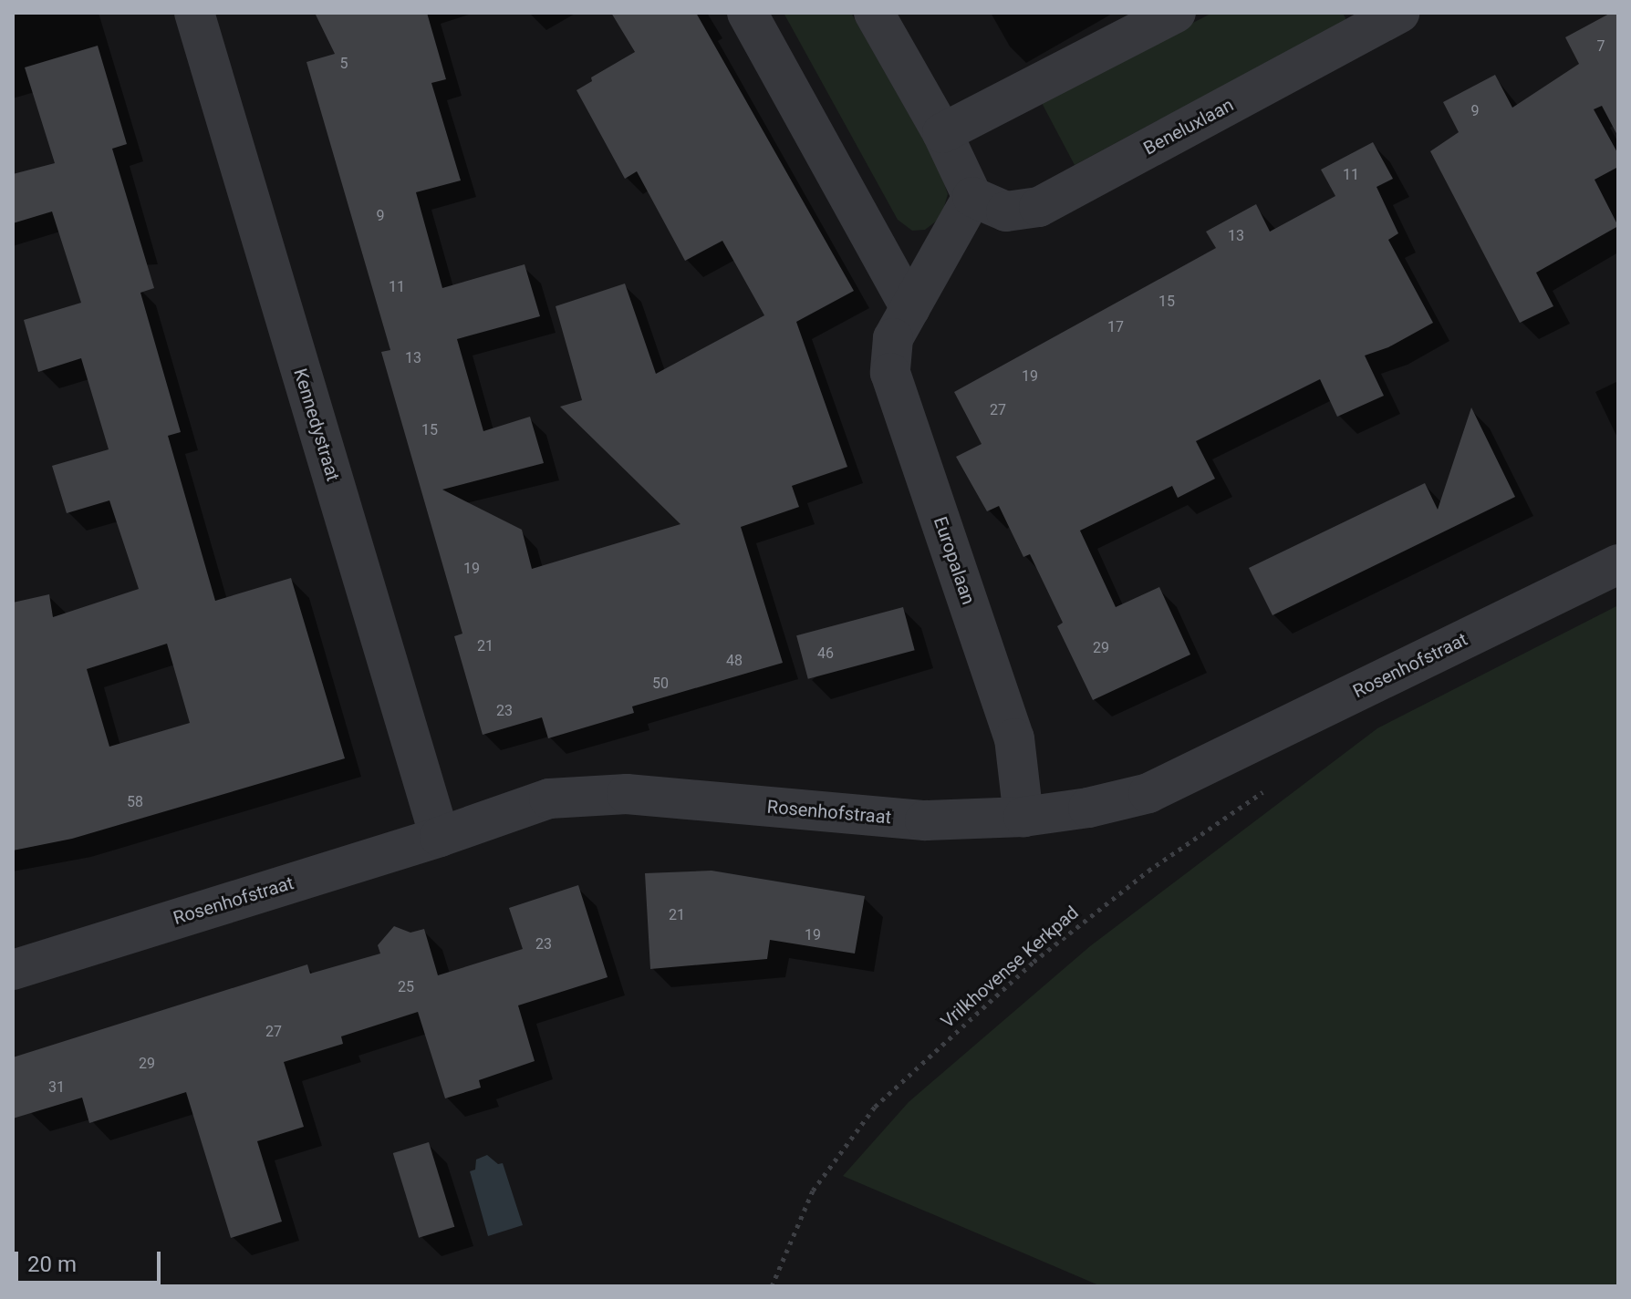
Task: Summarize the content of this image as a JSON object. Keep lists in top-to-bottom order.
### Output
{
  "streets": {
    "street": [
      "Beneluxlaan",
      "Kennedystraat",
      "Europalaan",
      "Rosenhofstraat"
    ],
    "path": ["Vrilkhovense Kerkpad"]
  },
  "crossings": [
    ["Beneluxlaan", "Europalaan"],
    ["Kennedystraat", "Rosenhofstraat"],
    ["Europalaan", "Rosenhofstraat"]
  ],
  "house_numbers": [
    "7",
    "5",
    "9",
    "11",
    "9",
    "13",
    "11",
    "15",
    "17",
    "13",
    "19",
    "27",
    "15",
    "19",
    "21",
    "29",
    "46",
    "48",
    "50",
    "23",
    "58",
    "21",
    "19",
    "23",
    "25",
    "27",
    "29",
    "31"
  ],
  "scale_bar": "20 m"
}
